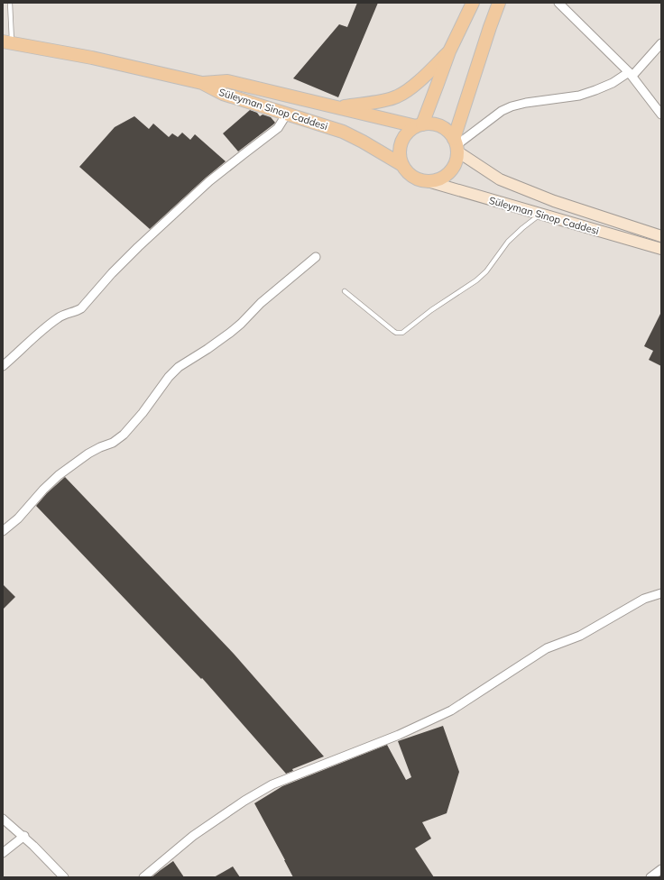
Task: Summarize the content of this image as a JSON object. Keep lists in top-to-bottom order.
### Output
{
  "streets": {
    "main road": ["Süleyman Sinop Caddesi"]
  }
}
